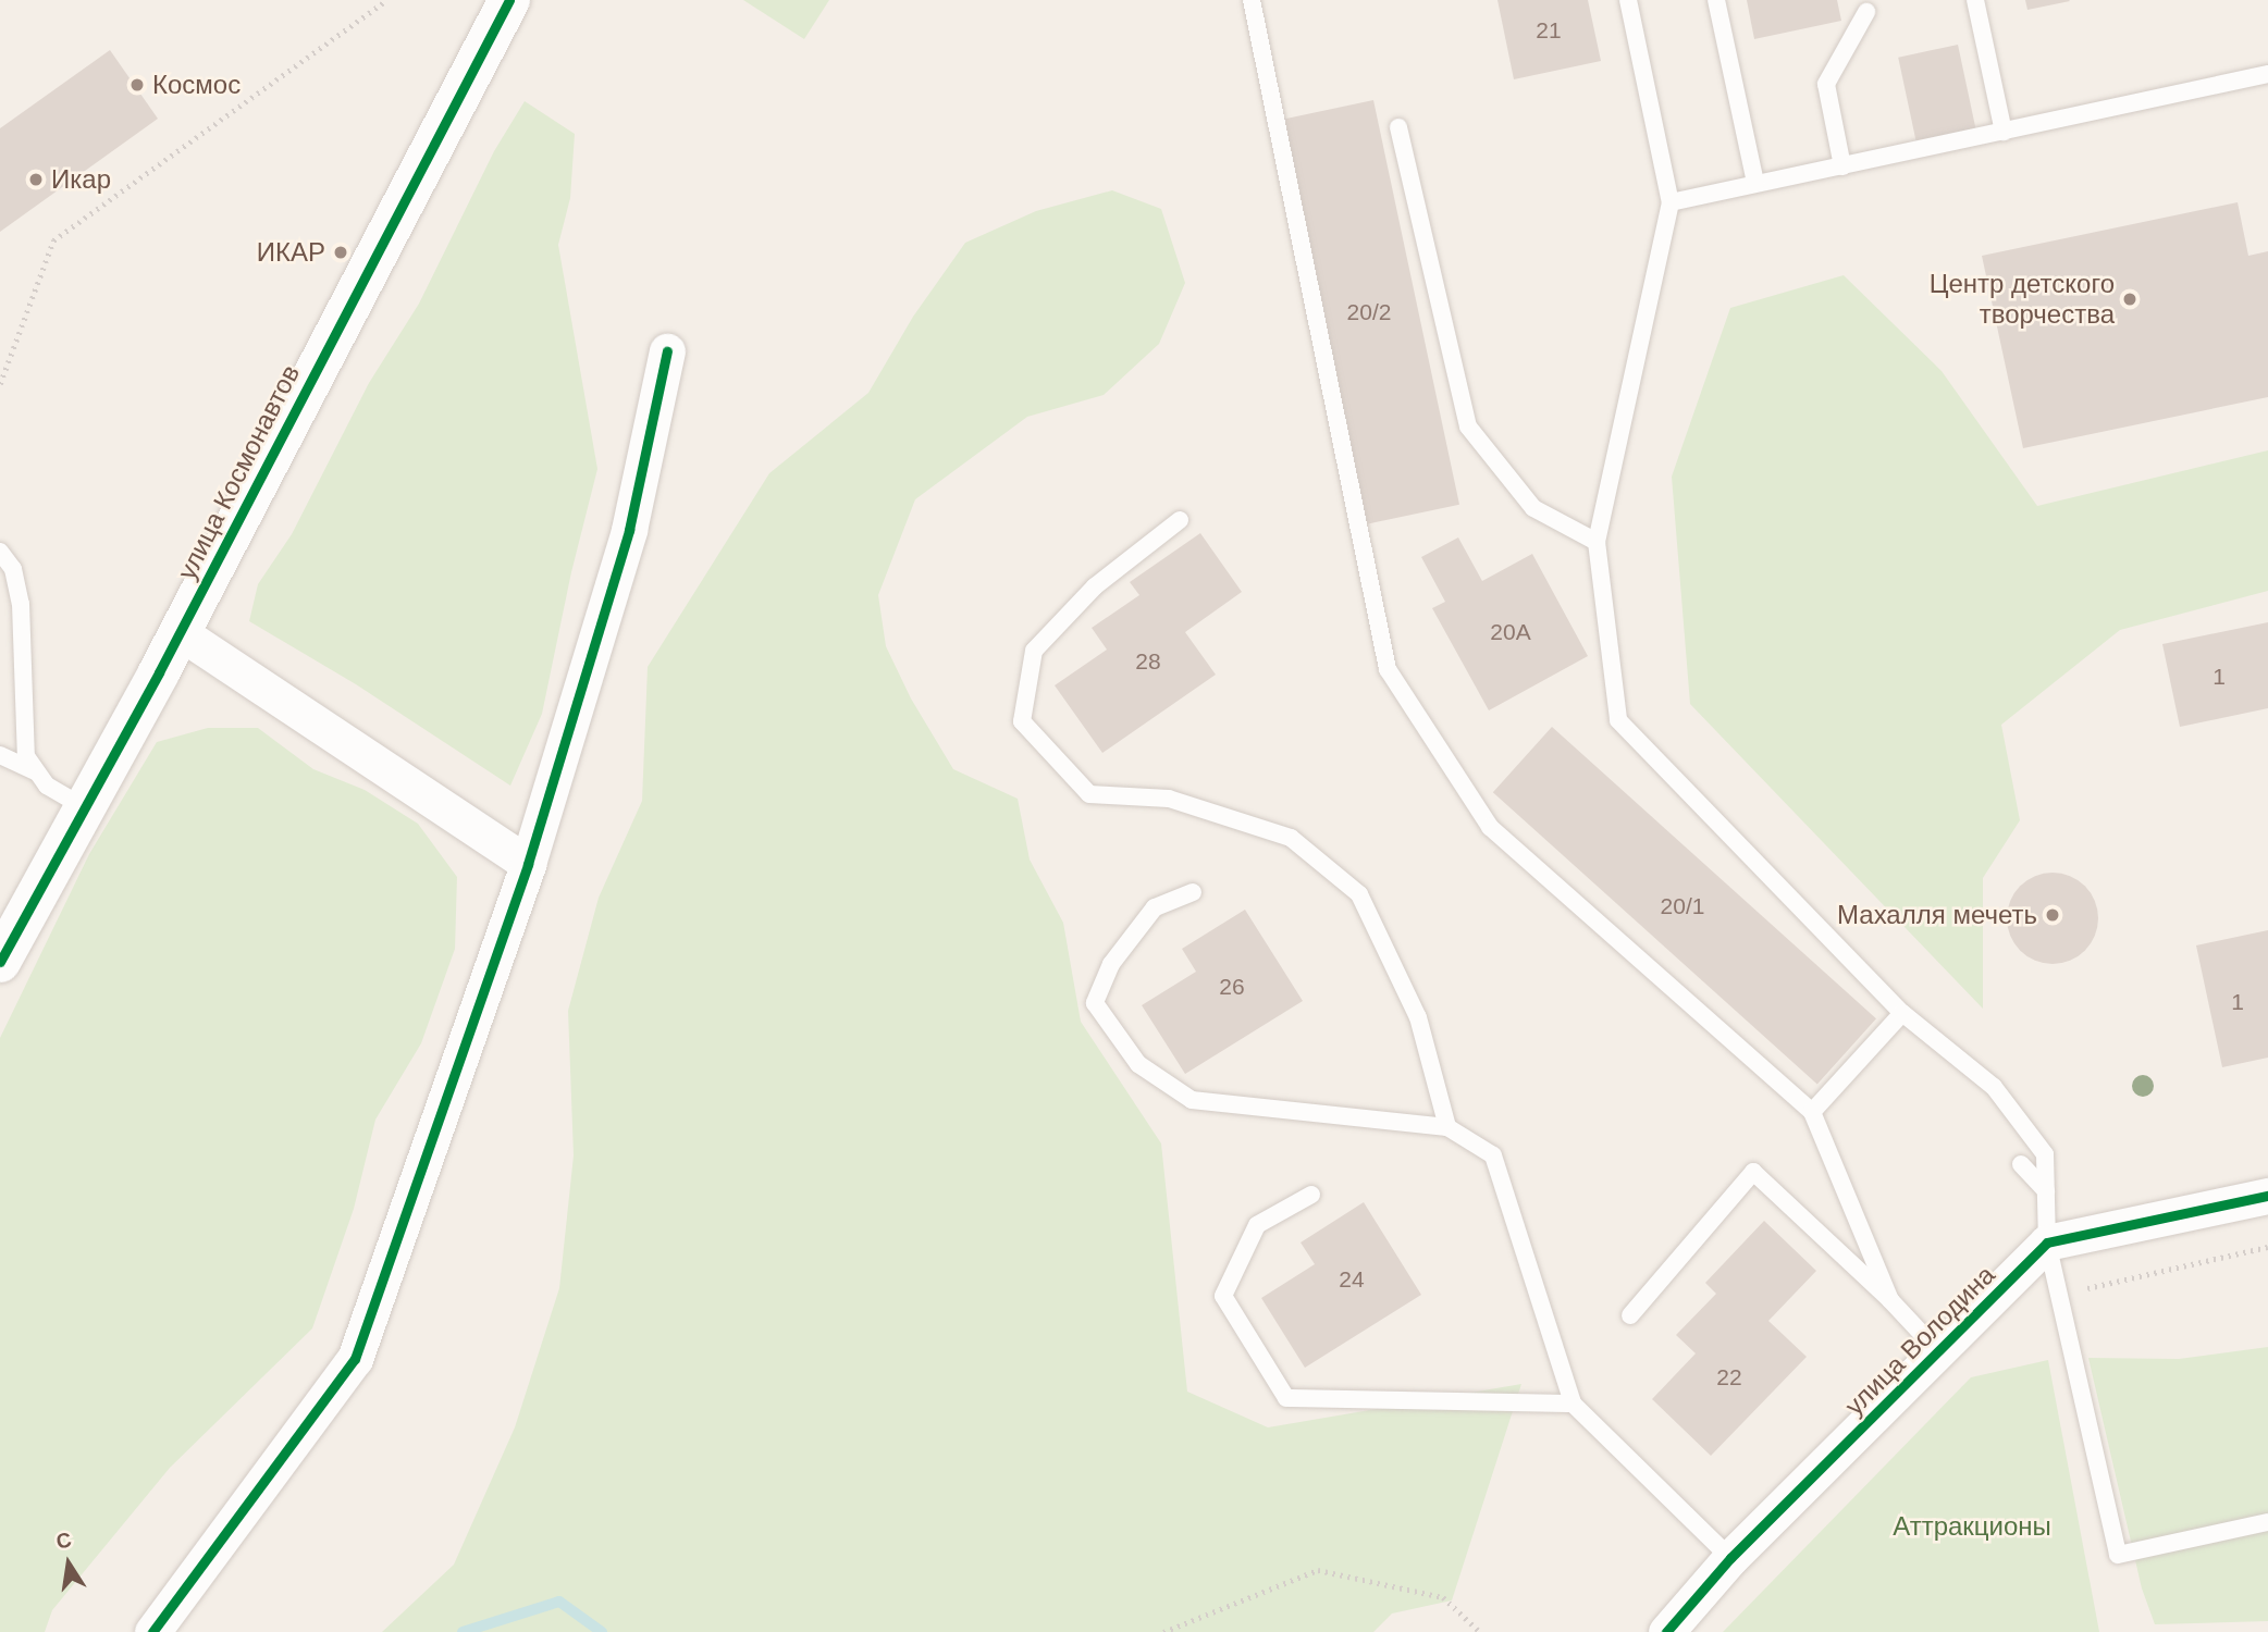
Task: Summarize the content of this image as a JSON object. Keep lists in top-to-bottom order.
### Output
{
  "streets": {
    "street": ["улица Космонавтов", "улица Володина"]
  },
  "parks": ["Аттракционы"],
  "places": [
    "Космос",
    "Икар",
    "ИКАР",
    "Центр детского творчества",
    "Махалля мечеть"
  ],
  "house_numbers": [
    "21",
    "20/2",
    "20А",
    "28",
    "1",
    "20/1",
    "26",
    "1",
    "24",
    "22"
  ],
  "north": "top"
}
